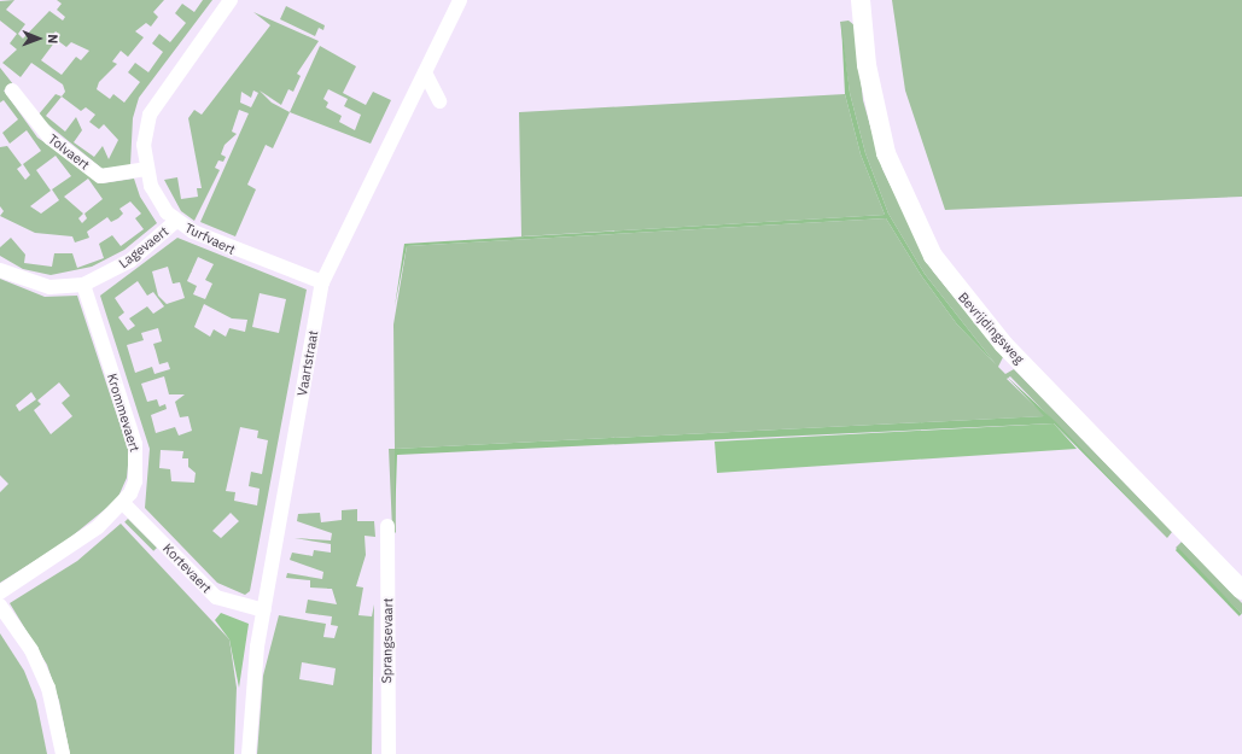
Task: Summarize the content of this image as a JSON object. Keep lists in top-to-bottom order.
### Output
{
  "streets": {
    "main road": ["Bevrijdingsweg"],
    "street": [
      "Tolvaert",
      "Turfvaert",
      "Lagevaert",
      "Vaartstraat",
      "Krommevaert",
      "Kortevaert",
      "Sprangsevaart"
    ]
  },
  "crossings": [
    ["Tolvaert", "Turfvaert"],
    ["Turfvaert", "Lagevaert"],
    ["Turfvaert", "Vaartstraat"],
    ["Lagevaert", "Krommevaert"],
    ["Vaartstraat", "Kortevaert"],
    ["Krommevaert", "Kortevaert"]
  ],
  "north": "right"
}
